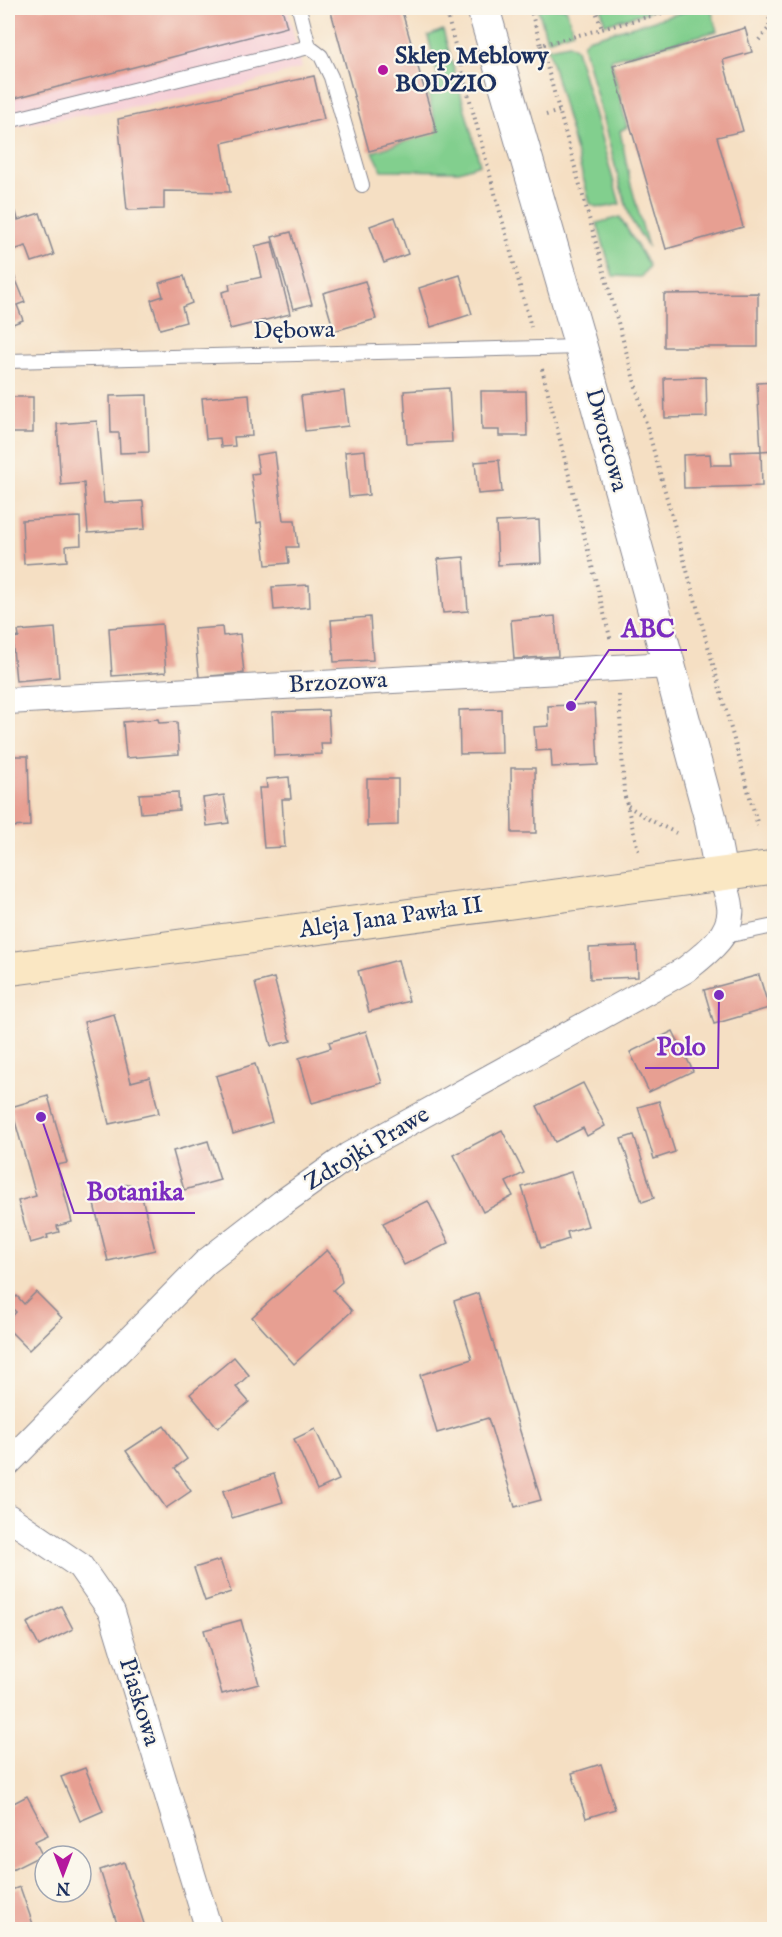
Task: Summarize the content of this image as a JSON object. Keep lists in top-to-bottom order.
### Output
{
  "streets": {
    "main road": ["Aleja Jana Pawła II"],
    "street": [
      "Dworcowa",
      "Brzozowa",
      "Zdrojki Prawe",
      "Piaskowa"
    ],
    "lane": ["Dębowa"]
  },
  "crossings": [
    ["Dębowa", "Dworcowa"],
    ["Dworcowa", "Brzozowa"],
    ["Dworcowa", "Aleja Jana Pawła II"],
    ["Dworcowa", "Zdrojki Prawe"],
    ["Aleja Jana Pawła II", "Zdrojki Prawe"]
  ],
  "places": [
    "Sklep Meblowy BODZIO",
    "ABC",
    "Polo",
    "Botanika"
  ],
  "north": "bottom"
}
